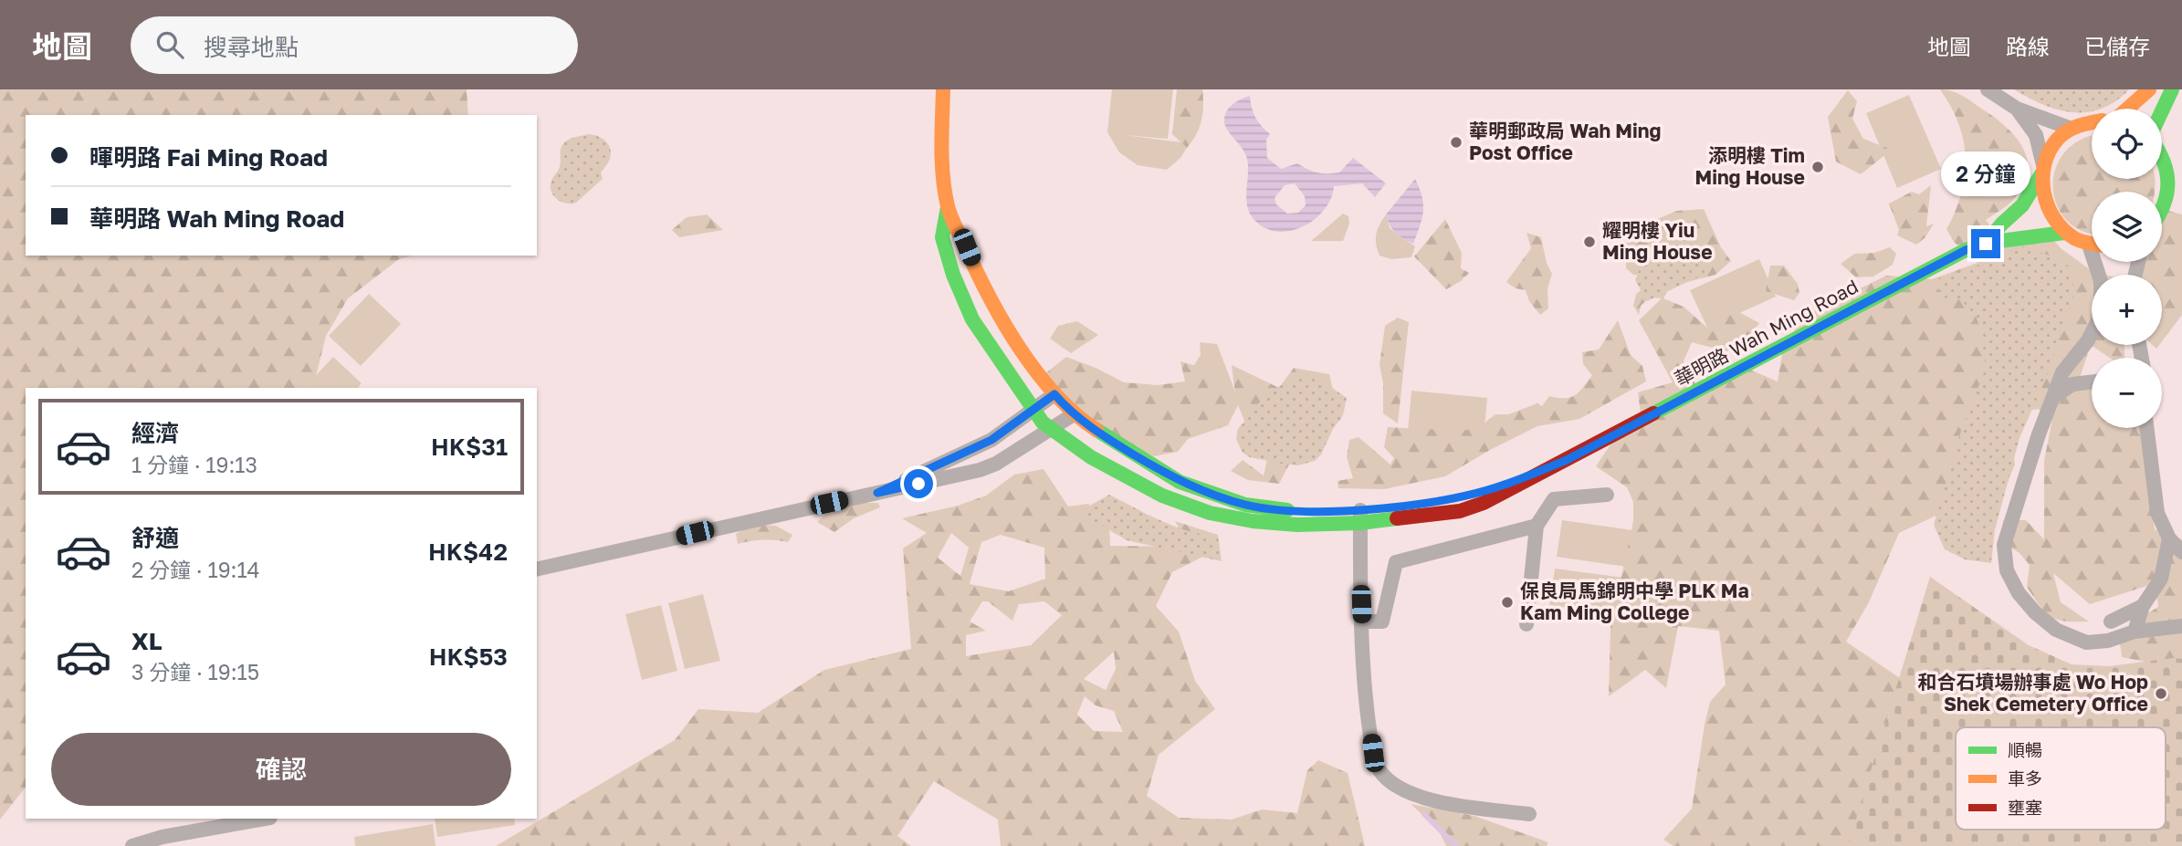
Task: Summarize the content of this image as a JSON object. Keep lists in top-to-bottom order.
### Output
{
  "streets": {
    "street": ["華明路 Wah Ming Road"]
  },
  "places": [
    "華明郵政局 Wah Ming Post Office",
    "添明樓 Tim Ming House",
    "耀明樓 Yiu Ming House",
    "保良局馬錦明中學 PLK Ma Kam Ming College",
    "和合石墳場辦事處 Wo Hop Shek Cemetery Office"
  ],
  "legend": ["順暢", "車多", "壅塞"],
  "page": {
    "header": "地圖",
    "search": "搜尋地點",
    "nav": ["地圖", "路線", "已儲存"],
    "map_buttons": ["+", "−"],
    "banner": ["暉明路 Fai Ming Road", "華明路 Wah Ming Road"],
    "bubble": "2 分鐘",
    "list": [
      {
        "name": "經濟",
        "note": "1 分鐘 · 19:13",
        "value": "HK$31"
      },
      {
        "name": "舒適",
        "note": "2 分鐘 · 19:14",
        "value": "HK$42"
      },
      {
        "name": "XL",
        "note": "3 分鐘 · 19:15",
        "value": "HK$53"
      }
    ],
    "buttons": "確認"
  }
}
